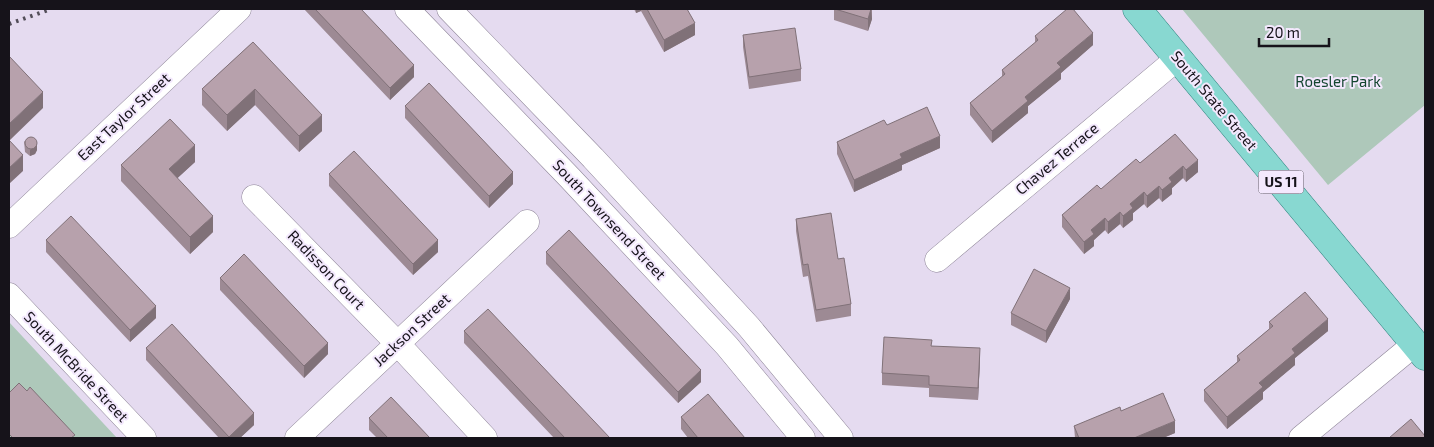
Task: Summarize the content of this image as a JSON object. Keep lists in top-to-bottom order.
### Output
{
  "streets": {
    "main road": ["South State Street", "US 11"],
    "street": [
      "East Taylor Street",
      "Chavez Terrace",
      "South Townsend Street",
      "Radisson Court",
      "Jackson Street",
      "South McBride Street"
    ]
  },
  "crossings": [
    ["South State Street", "Chavez Terrace"],
    ["Radisson Court", "Jackson Street"]
  ],
  "parks": ["Roesler Park"],
  "scale_bar": "20 m"
}
